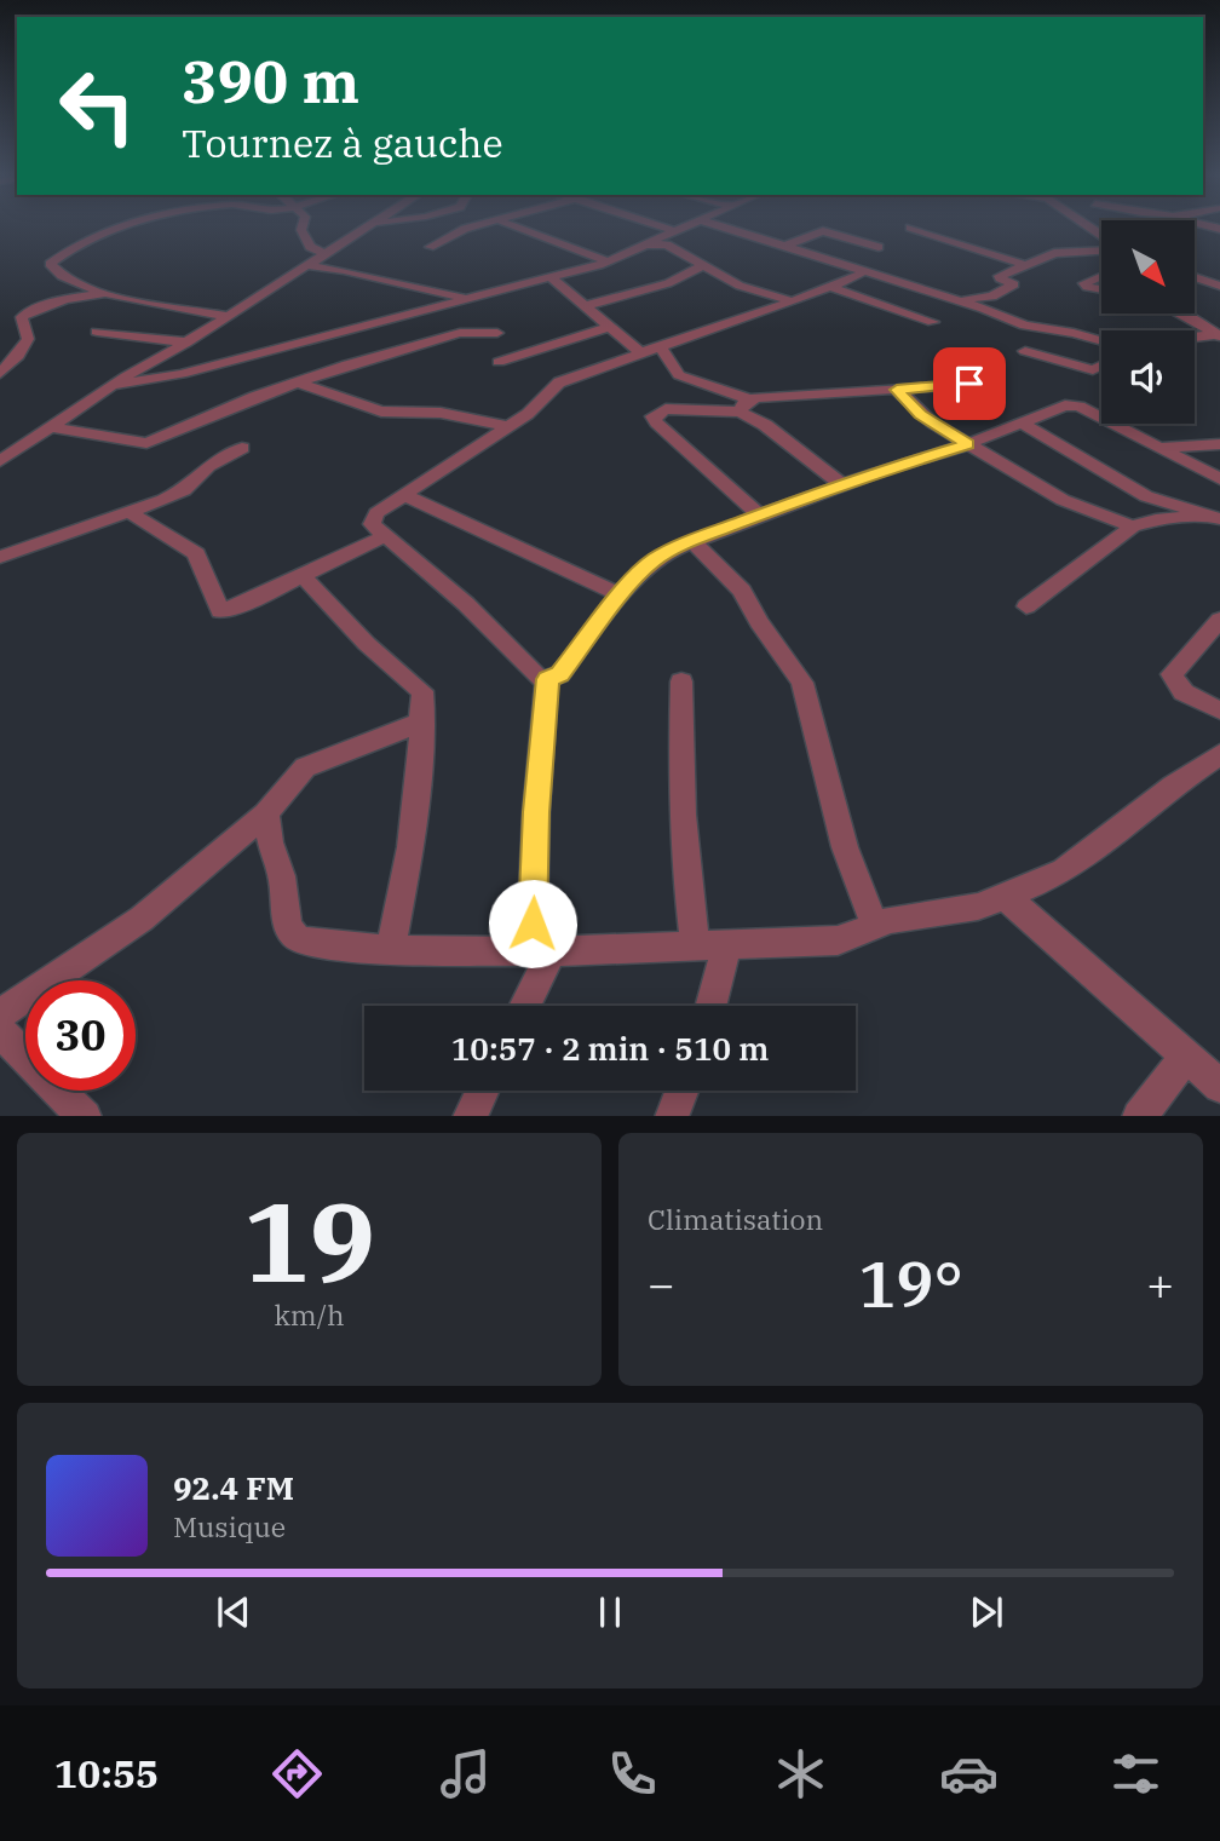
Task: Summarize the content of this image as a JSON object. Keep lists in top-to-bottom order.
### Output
{
  "north": "bottom right",
  "page": {
    "turn": ["390 m", "Tournez à gauche"],
    "limit": "30",
    "trip": "10:57 · 2 min · 510 m",
    "tile": [
      ["19", "km/h"],
      "Climatisation"
    ],
    "heat": ["−", "19°", "+"],
    "song": ["92.4 FM", "Musique"],
    "tabs": "10:55"
  }
}
